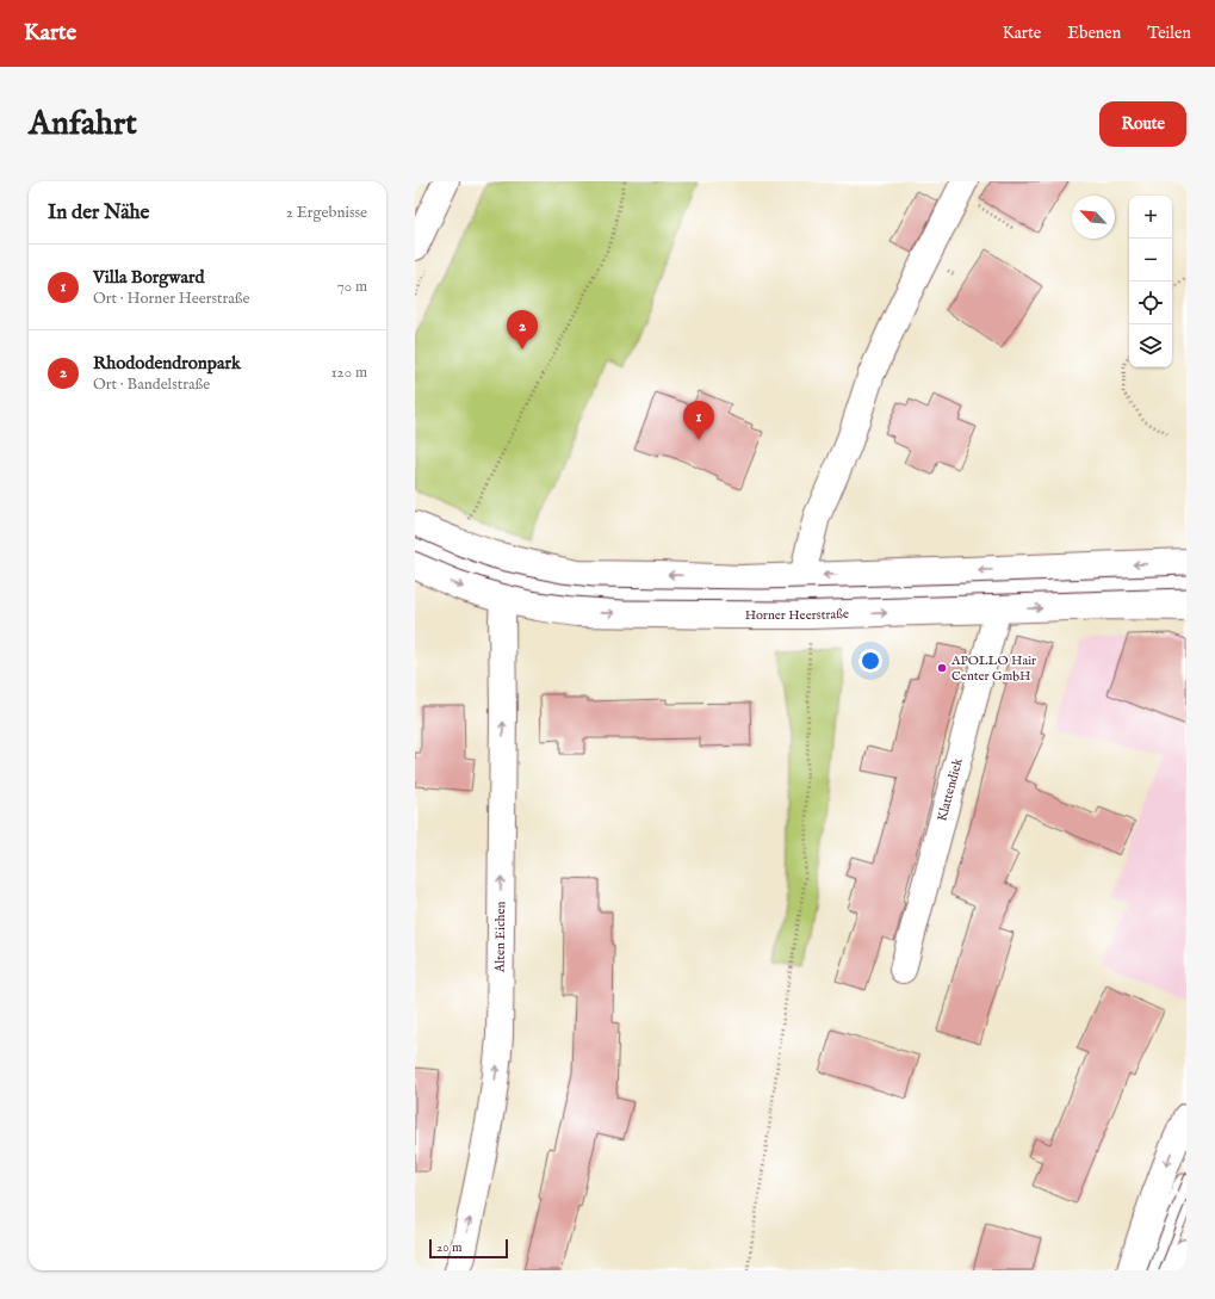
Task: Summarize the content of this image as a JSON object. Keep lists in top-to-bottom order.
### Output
{
  "streets": {
    "main road": ["Horner Heerstraße", "Klattendiek", "Alten Eichen"]
  },
  "crossings": [
    ["Horner Heerstraße", "Klattendiek"],
    ["Horner Heerstraße", "Alten Eichen"]
  ],
  "one_way": ["Alten Eichen"],
  "places": ["APOLLO Hair Center GmbH"],
  "scale_bar": "20 m",
  "north": "top left",
  "page": {
    "header": "Karte",
    "nav": ["Karte", "Ebenen", "Teilen"],
    "buttons": "Route",
    "title": "Anfahrt",
    "heading": ["In der Nähe", "2 Ergebnisse"],
    "map_buttons": ["+", "−"],
    "list": [
      {
        "mark": "1",
        "name": "Villa Borgward",
        "note": "Ort · Horner Heerstraße",
        "value": "70 m"
      },
      {
        "mark": "2",
        "name": "Rhododendronpark",
        "note": "Ort · Bandelstraße",
        "value": "120 m"
      }
    ],
    "pins": ["2", "1"],
    "scale": "20 m"
  }
}
